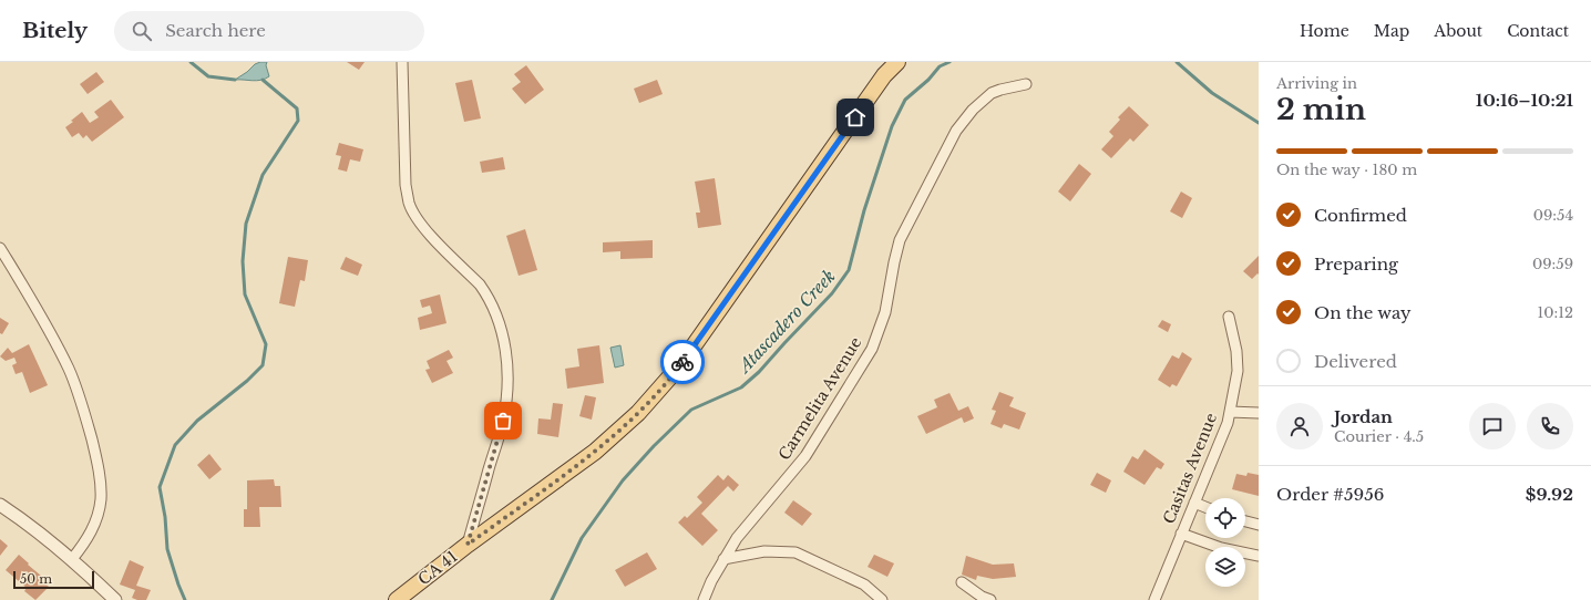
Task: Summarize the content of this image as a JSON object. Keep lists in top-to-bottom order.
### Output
{
  "streets": {
    "main road": ["CA 41"],
    "street": ["Carmelita Avenue", "Casitas Avenue"]
  },
  "water": ["Atascadero Creek"],
  "scale_bar": "50 m",
  "page": {
    "header": "Bitely",
    "search": "Search here",
    "nav": [
      "Home",
      "Map",
      "About",
      "Contact"
    ],
    "heading": ["2 min", "Arriving in", "10:16–10:21"],
    "panel": [
      "Jordan",
      "Courier · 4.5",
      "Order #5956",
      "$9.92"
    ],
    "bar": "On the way · 180 m",
    "list": [
      ["Confirmed", "09:54"],
      ["Preparing", "09:59"],
      ["On the way", "10:12"],
      "Delivered"
    ],
    "scale": "50 m"
  }
}
